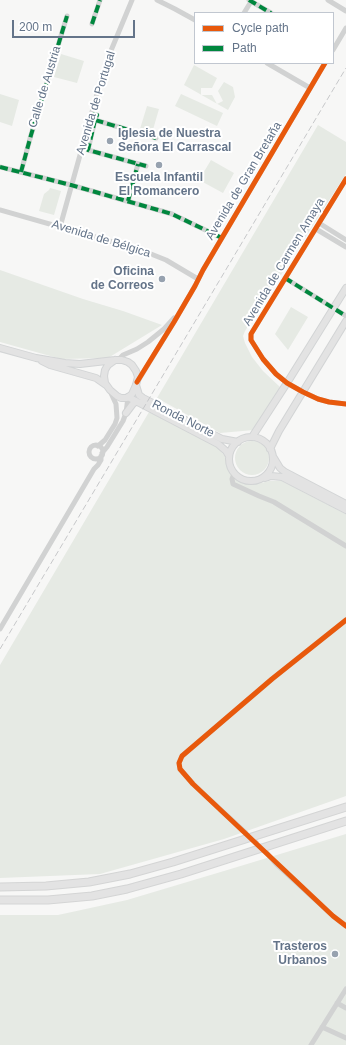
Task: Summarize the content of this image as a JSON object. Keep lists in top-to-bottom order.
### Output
{
  "streets": {
    "main road": ["Avenida de Gran Bretaña", "Ronda Norte"],
    "street": [
      "Calle de Austria",
      "Avenida de Portugal",
      "Avenida de Bélgica",
      "Avenida de Carmen Amaya"
    ]
  },
  "crossings": [
    ["Avenida de Portugal", "Avenida de Bélgica"],
    ["Avenida de Gran Bretaña", "Avenida de Bélgica"],
    ["Avenida de Gran Bretaña", "Ronda Norte"]
  ],
  "places": [
    "Iglesia de Nuestra Señora El Carrascal",
    "Escuela Infantil El Romancero",
    "Oficina de Correos",
    "Trasteros Urbanos"
  ],
  "legend": ["Cycle path", "Path"],
  "scale_bar": "200 m"
}
